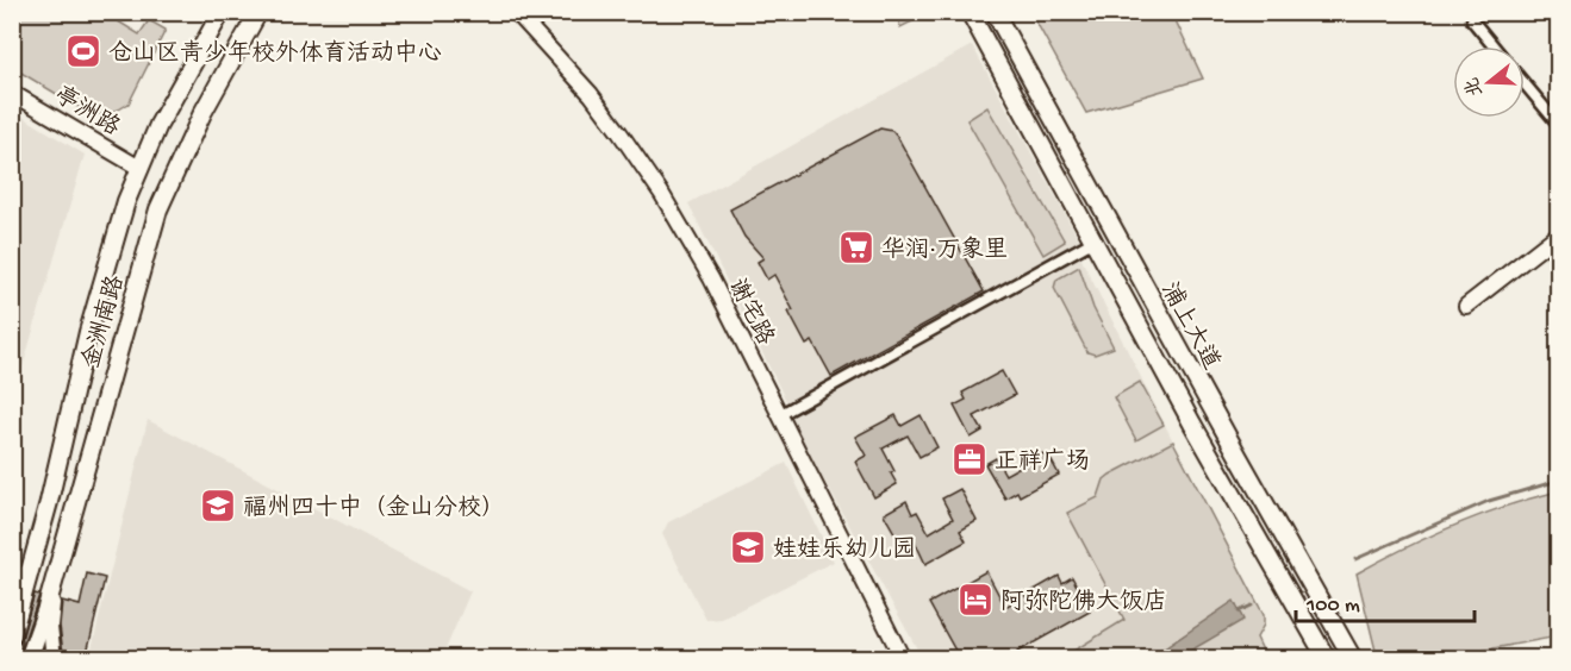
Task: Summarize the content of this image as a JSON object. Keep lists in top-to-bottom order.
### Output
{
  "streets": {
    "main road": ["金洲南路", "浦上大道"],
    "street": ["亭洲路", "谢宅路"]
  },
  "crossings": [
    ["亭洲路", "金洲南路"]
  ],
  "places": {
    "sports": ["仓山区青少年校外体育活动中心"],
    "supermarket": ["华润·万象里"],
    "office": ["正祥广场"],
    "school or university": ["福州四十中（金山分校）", "娃娃乐幼儿园"],
    "hotel": ["阿弥陀佛大饭店"]
  },
  "scale_bar": "100 m",
  "north": "left"
}
